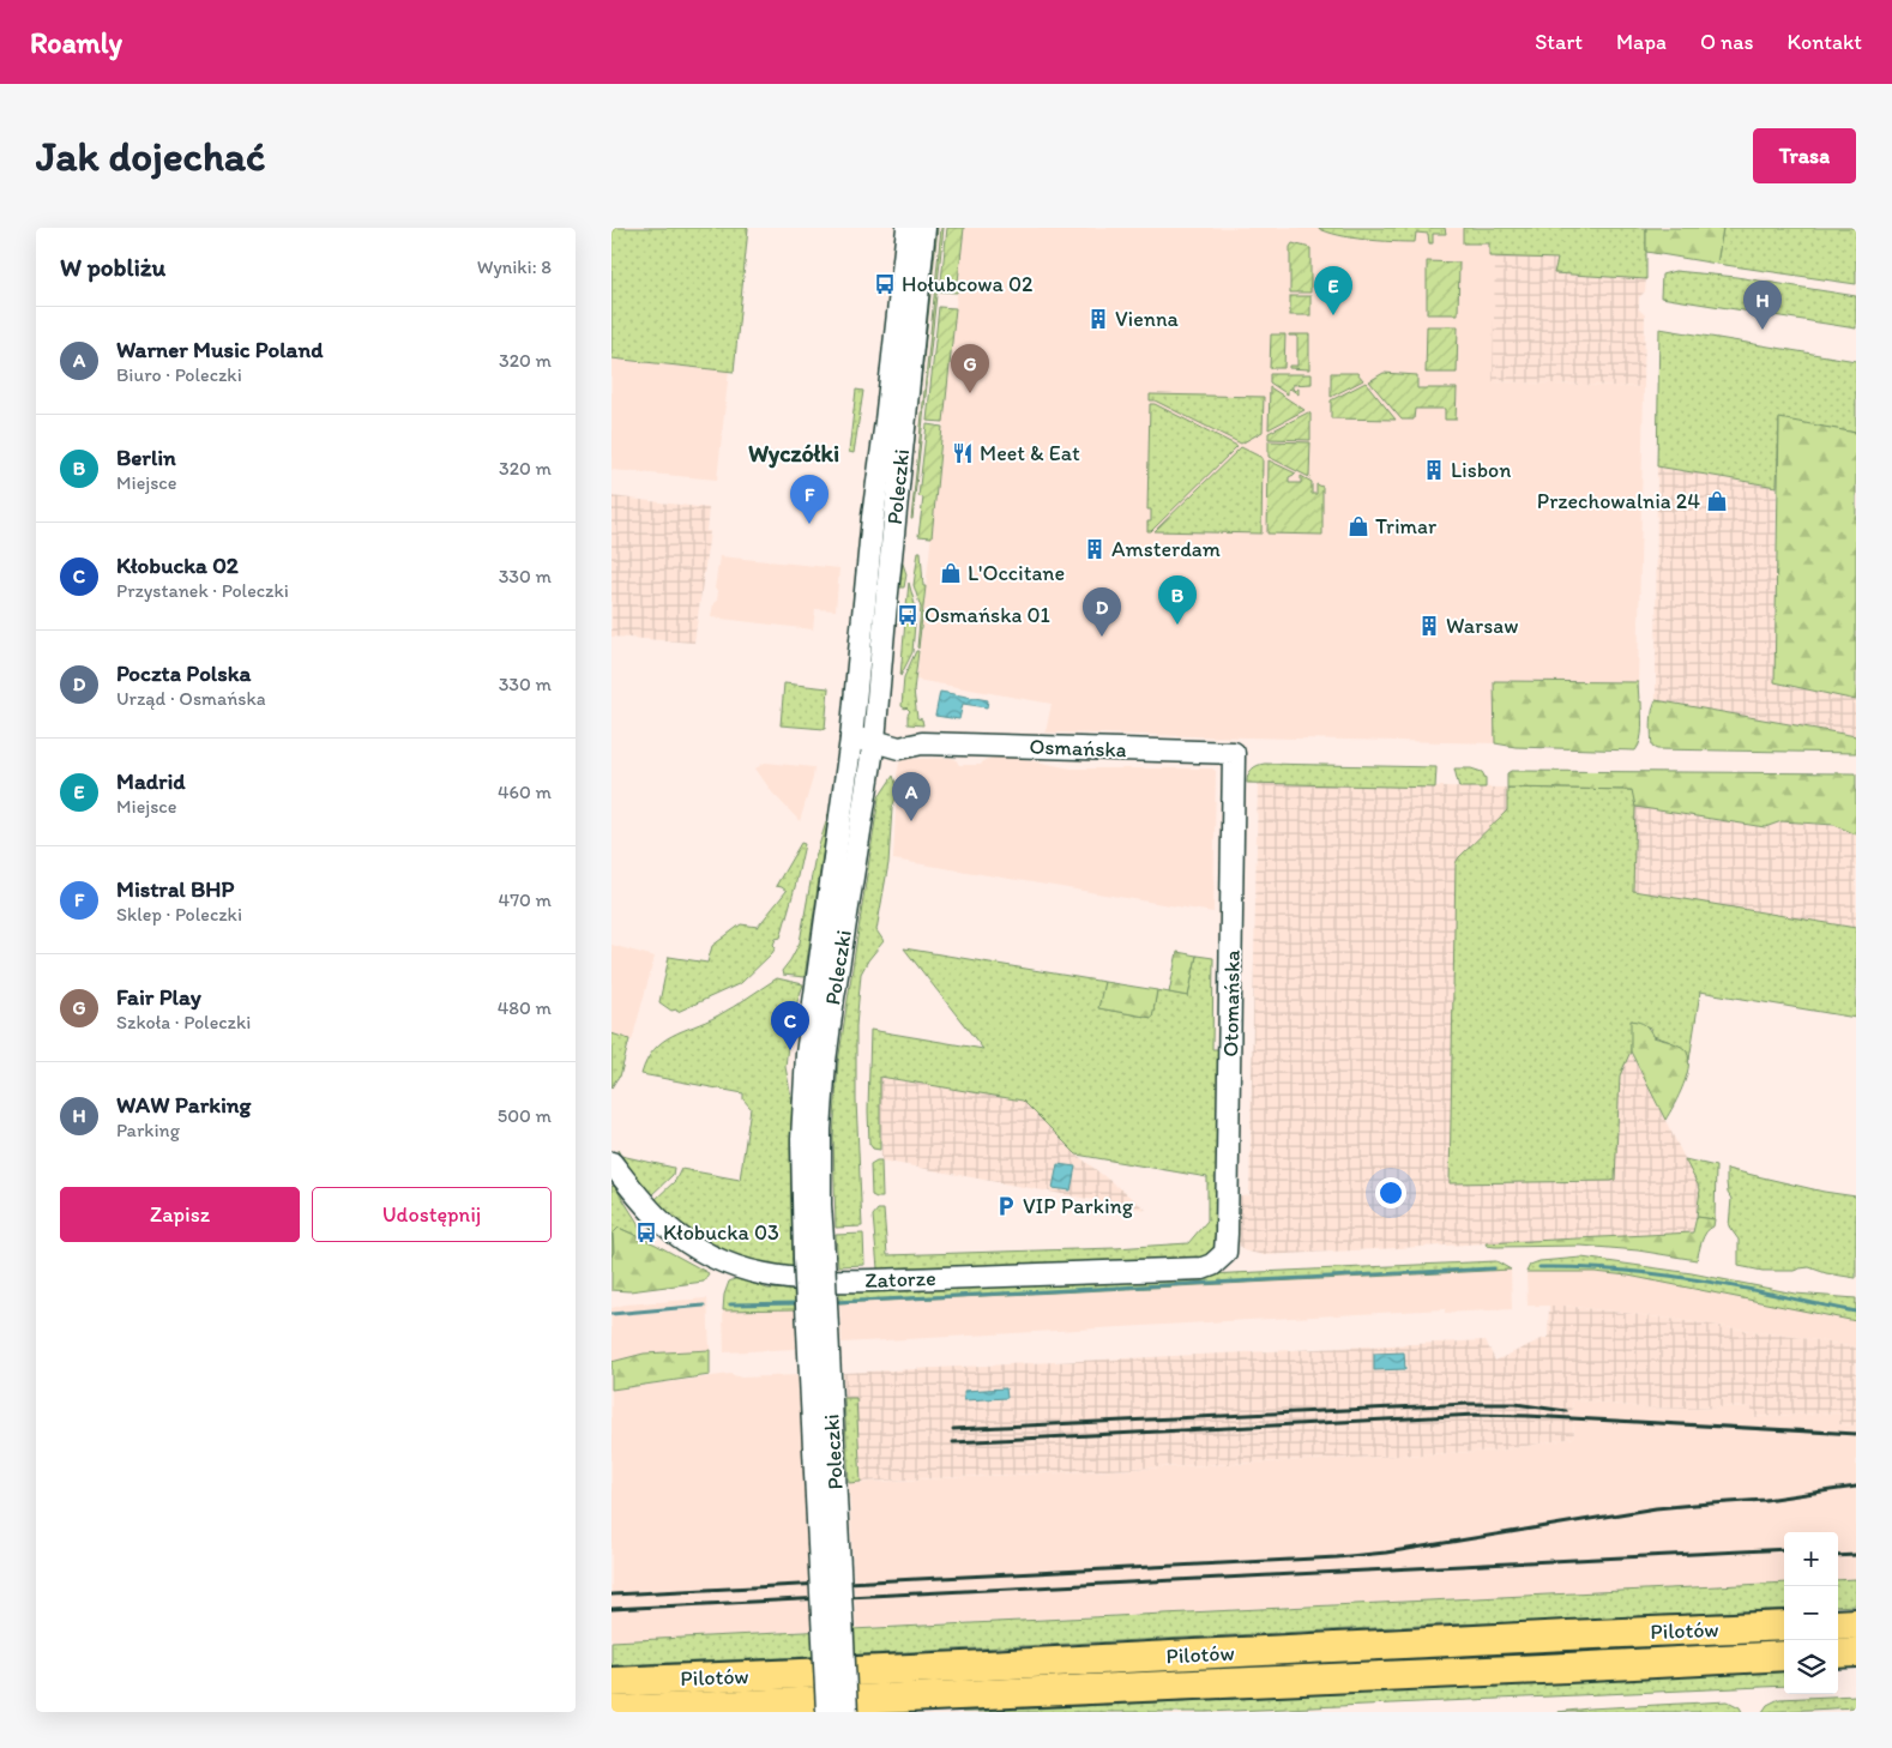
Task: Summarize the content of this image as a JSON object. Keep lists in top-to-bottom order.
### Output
{
  "streets": {
    "highway": ["Pilotów"],
    "main road": [
      "Poleczki",
      "Osmańska",
      "Otomańska",
      "Zatorze"
    ]
  },
  "crossings": [
    ["Poleczki", "Osmańska"],
    ["Osmańska", "Otomańska"],
    ["Otomańska", "Zatorze"]
  ],
  "districts": ["Wyczółki"],
  "places": {
    "bus stop": ["Hołubcowa 02", "Osmańska 01", "Kłobucka 03"],
    "building": [
      "Vienna",
      "Lisbon",
      "Amsterdam",
      "Warsaw"
    ],
    "restaurant": ["Meet & Eat"],
    "shop": ["Przechowalnia 24", "Trimar", "L'Occitane"],
    "parking": ["VIP Parking"]
  },
  "page": {
    "header": "Roamly",
    "nav": [
      "Start",
      "Mapa",
      "O nas",
      "Kontakt"
    ],
    "buttons": [
      "Trasa",
      ["Zapisz", "Udostępnij"]
    ],
    "title": "Jak dojechać",
    "heading": ["W pobliżu", "Wyniki: 8"],
    "pins": [
      "E",
      "H",
      "G",
      "F",
      "B",
      "D",
      "A",
      "C"
    ],
    "list": [
      {
        "mark": "A",
        "name": "Warner Music Poland",
        "note": "Biuro · Poleczki",
        "value": "320 m"
      },
      {
        "mark": "B",
        "name": "Berlin",
        "note": "Miejsce",
        "value": "320 m"
      },
      {
        "mark": "C",
        "name": "Kłobucka 02",
        "note": "Przystanek · Poleczki",
        "value": "330 m"
      },
      {
        "mark": "D",
        "name": "Poczta Polska",
        "note": "Urząd · Osmańska",
        "value": "330 m"
      },
      {
        "mark": "E",
        "name": "Madrid",
        "note": "Miejsce",
        "value": "460 m"
      },
      {
        "mark": "F",
        "name": "Mistral BHP",
        "note": "Sklep · Poleczki",
        "value": "470 m"
      },
      {
        "mark": "G",
        "name": "Fair Play",
        "note": "Szkoła · Poleczki",
        "value": "480 m"
      },
      {
        "mark": "H",
        "name": "WAW Parking",
        "note": "Parking",
        "value": "500 m"
      }
    ],
    "map_buttons": ["+", "−"]
  }
}
